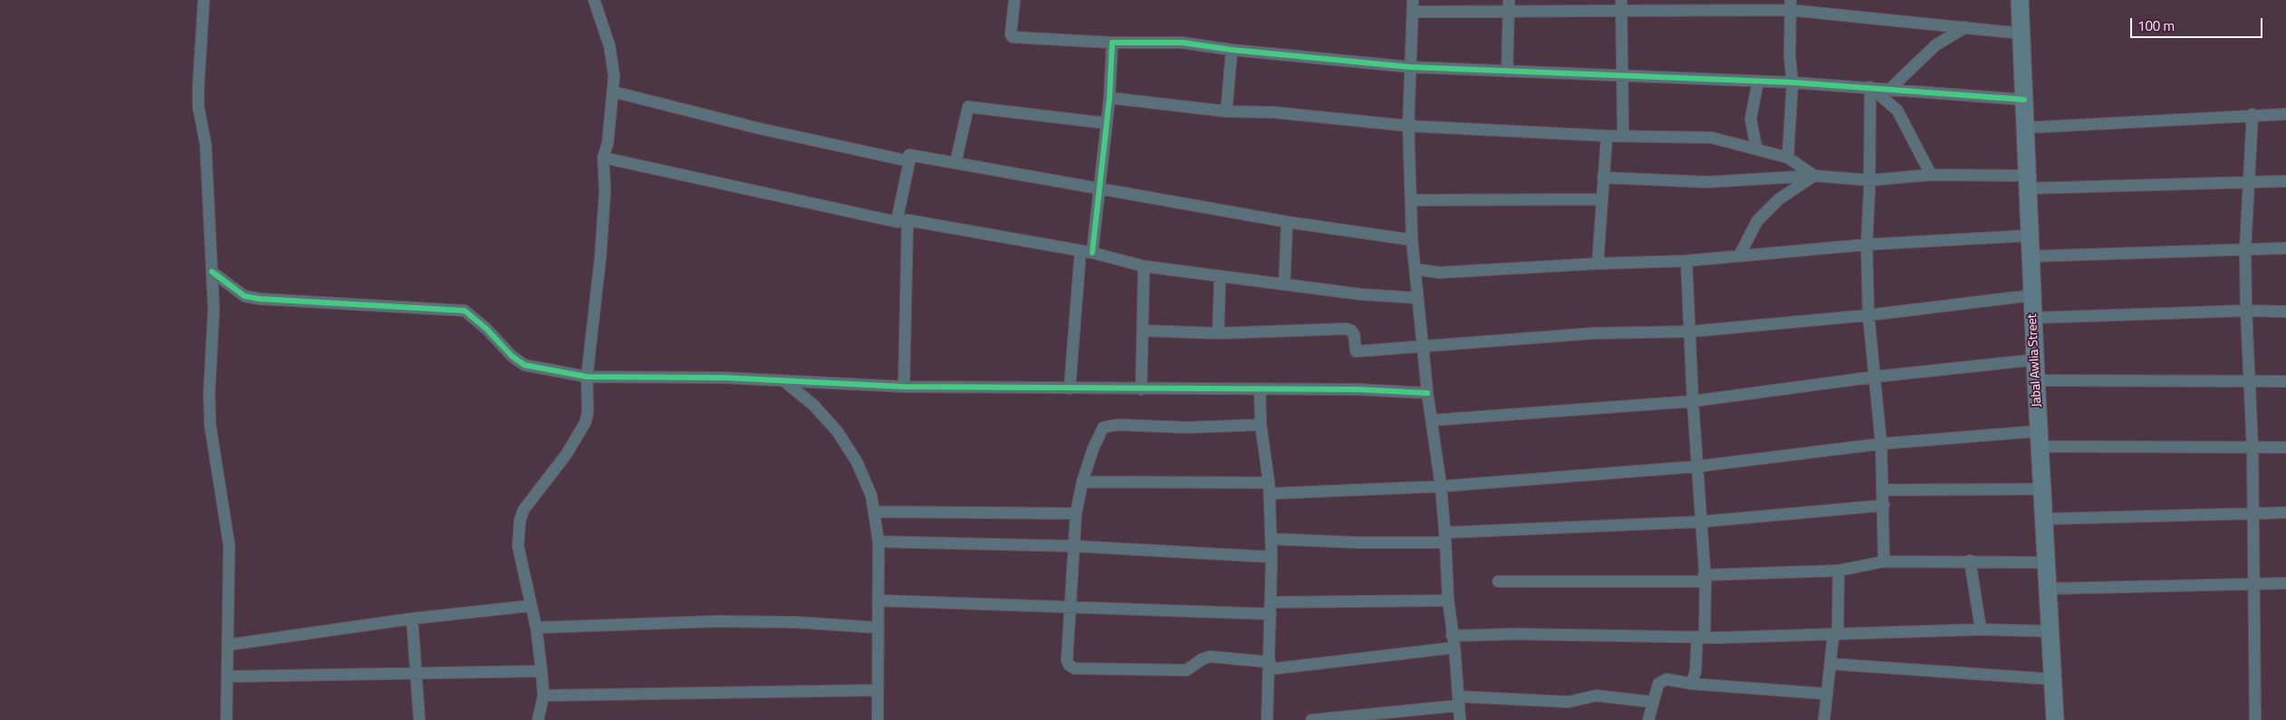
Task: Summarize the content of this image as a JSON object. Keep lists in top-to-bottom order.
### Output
{
  "streets": {
    "highway": ["Jabal Awlia Street"]
  },
  "scale_bar": "100 m"
}
